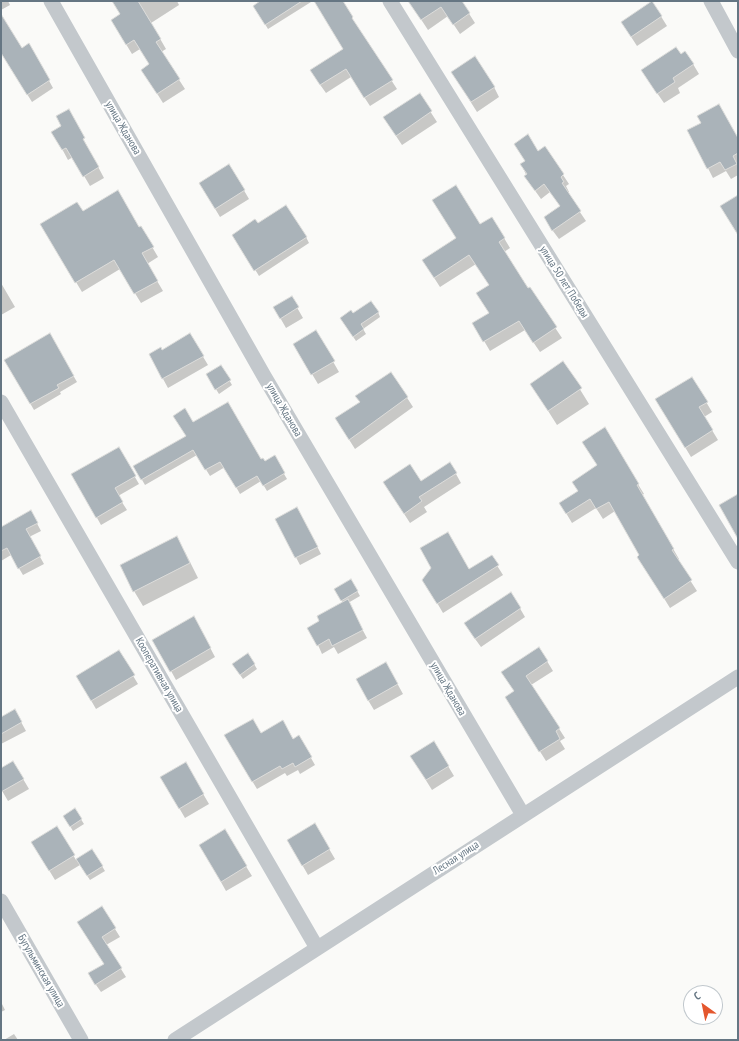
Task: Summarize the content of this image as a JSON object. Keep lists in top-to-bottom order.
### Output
{
  "streets": {
    "street": [
      "улица Жданова",
      "улица 50 лет Победы",
      "Кооперативная улица",
      "Лесная улица",
      "Бугульминская улица"
    ]
  },
  "crossings": [
    ["улица Жданова", "Лесная улица"],
    ["Кооперативная улица", "Лесная улица"]
  ],
  "north": "top left"
}
